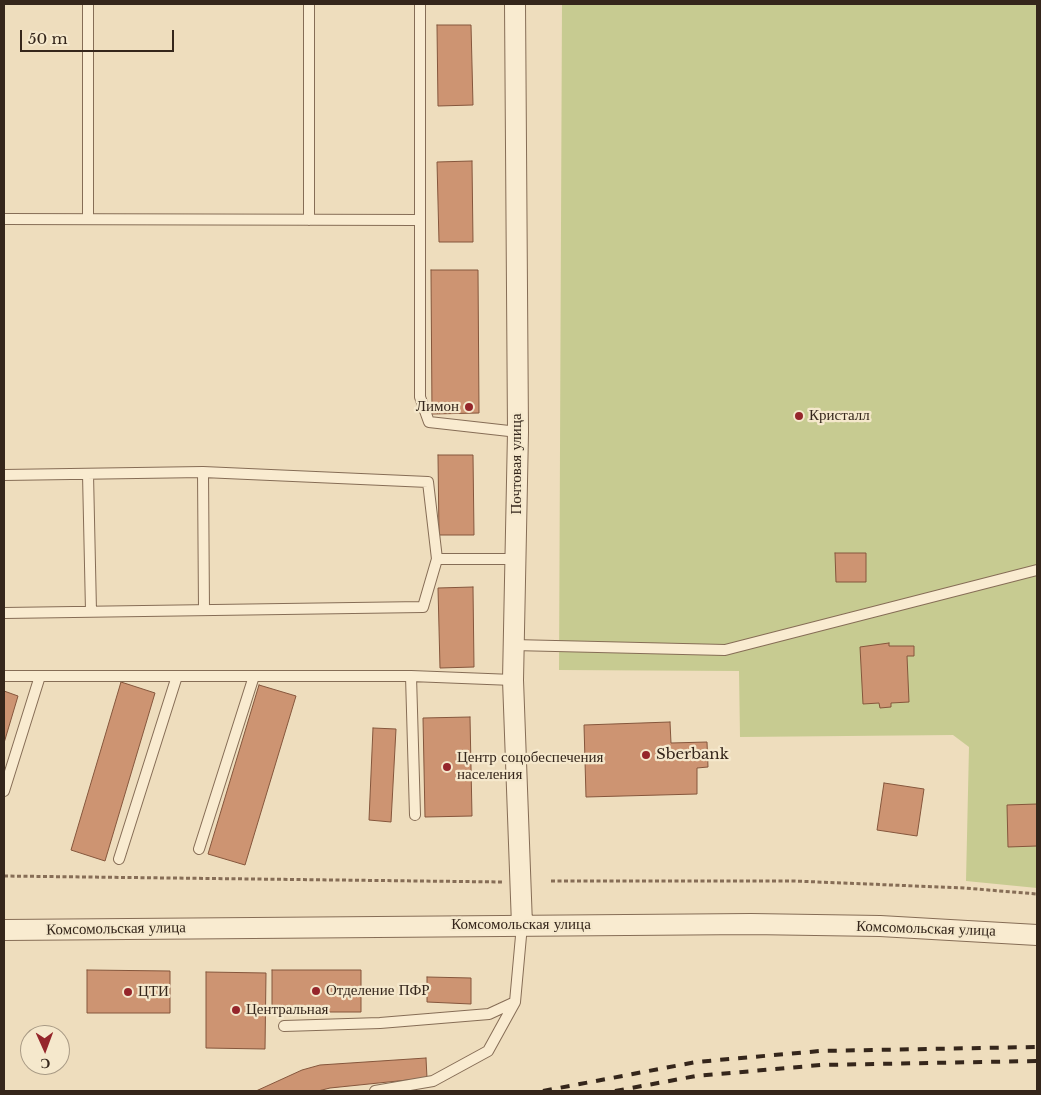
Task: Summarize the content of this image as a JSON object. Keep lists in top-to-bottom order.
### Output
{
  "streets": {
    "street": ["Почтовая улица", "Комсомольская улица"]
  },
  "crossings": [
    ["Почтовая улица", "Комсомольская улица"]
  ],
  "places": [
    "Лимон",
    "Кристалл",
    "Sberbank",
    "Центр соцобеспечения населения",
    "Отделение ПФР",
    "ЦТИ",
    "Центральная"
  ],
  "scale_bar": "50 m",
  "north": "bottom"
}
